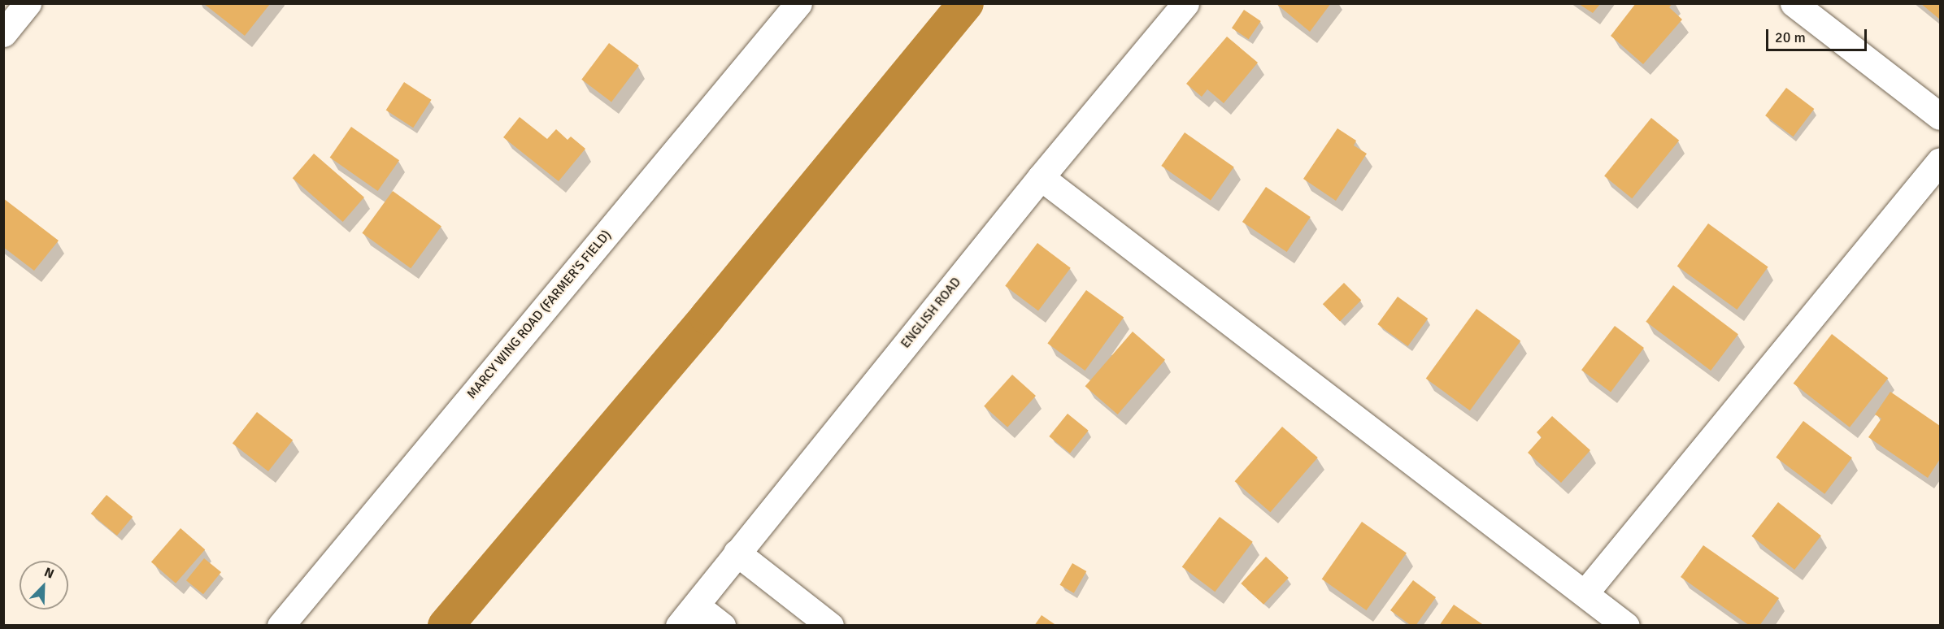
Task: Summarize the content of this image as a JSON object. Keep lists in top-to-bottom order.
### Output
{
  "streets": {
    "street": ["ENGLISH ROAD", "MARCY WING ROAD (FARMER'S FIELD)"]
  },
  "scale_bar": "20 m",
  "north": "top right"
}
